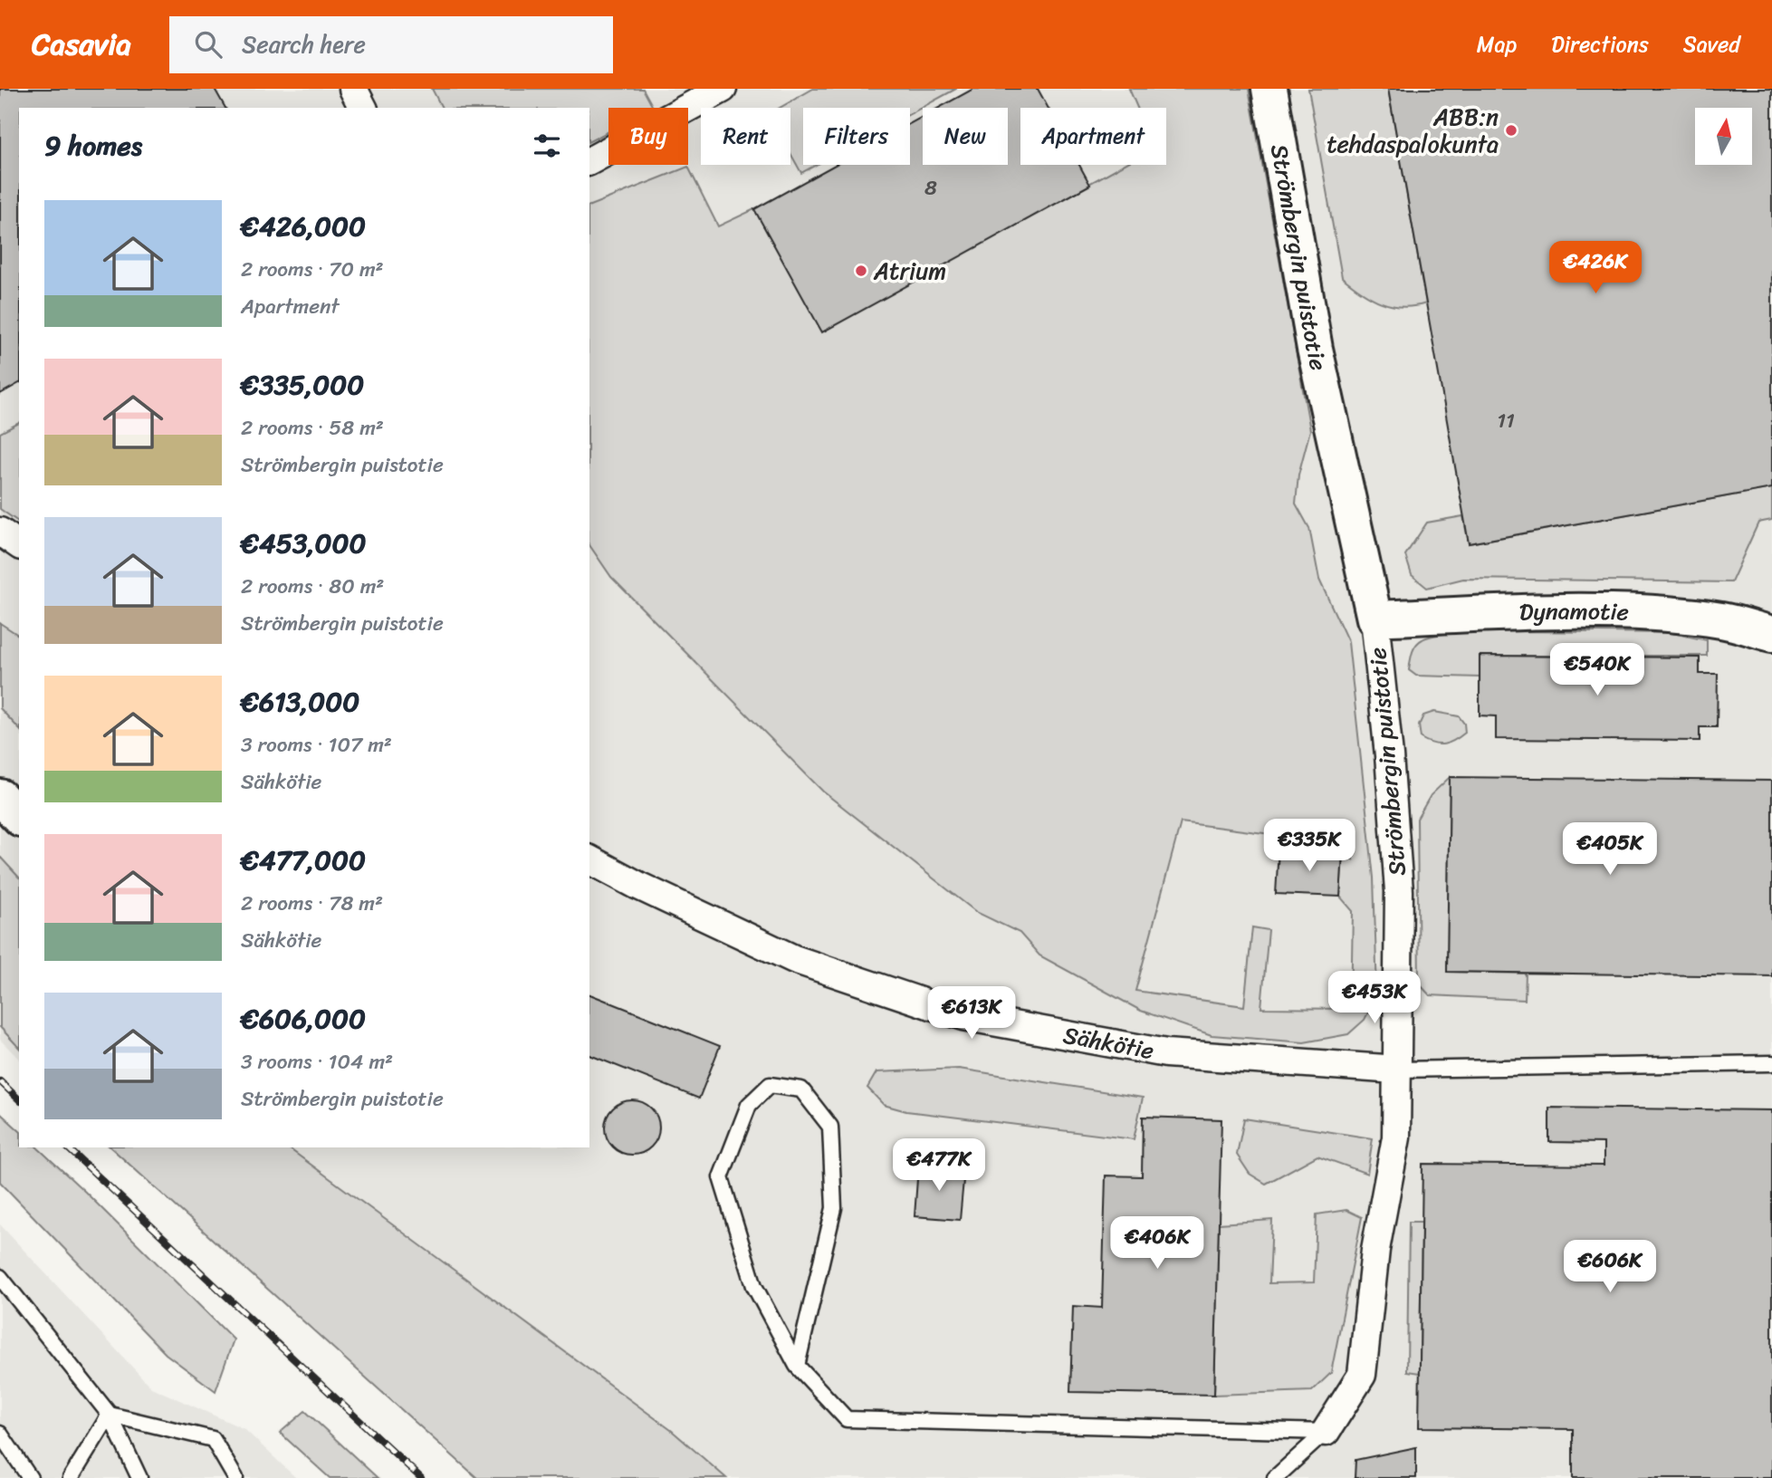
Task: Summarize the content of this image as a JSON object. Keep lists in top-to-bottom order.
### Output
{
  "streets": {
    "street": ["Strömbergin puistotie", "Dynamotie", "Sähkötie"]
  },
  "crossings": [
    ["Strömbergin puistotie", "Dynamotie"],
    ["Strömbergin puistotie", "Sähkötie"]
  ],
  "places": ["ABB:n tehdaspalokunta", "Atrium"],
  "house_numbers": ["8", "11"],
  "north": "top",
  "page": {
    "header": "Casavia",
    "search": "Search here",
    "nav": ["Map", "Directions", "Saved"],
    "chip": [
      "Buy",
      "Rent",
      "Filters",
      "New",
      "Apartment"
    ],
    "heading": "9 homes",
    "list": [
      {
        "name": "€426,000",
        "note": "2 rooms · 70 m² · Apartment"
      },
      {
        "name": "€335,000",
        "note": "2 rooms · 58 m² · Strömbergin puistotie"
      },
      {
        "name": "€453,000",
        "note": "2 rooms · 80 m² · Strömbergin puistotie"
      },
      {
        "name": "€613,000",
        "note": "3 rooms · 107 m² · Sähkötie"
      },
      {
        "name": "€477,000",
        "note": "2 rooms · 78 m² · Sähkötie"
      },
      {
        "name": "€606,000",
        "note": "3 rooms · 104 m² · Strömbergin puistotie"
      }
    ],
    "price": [
      "€426K",
      "€540K",
      "€335K",
      "€405K",
      "€453K",
      "€613K",
      "€477K",
      "€406K",
      "€606K"
    ]
  }
}
